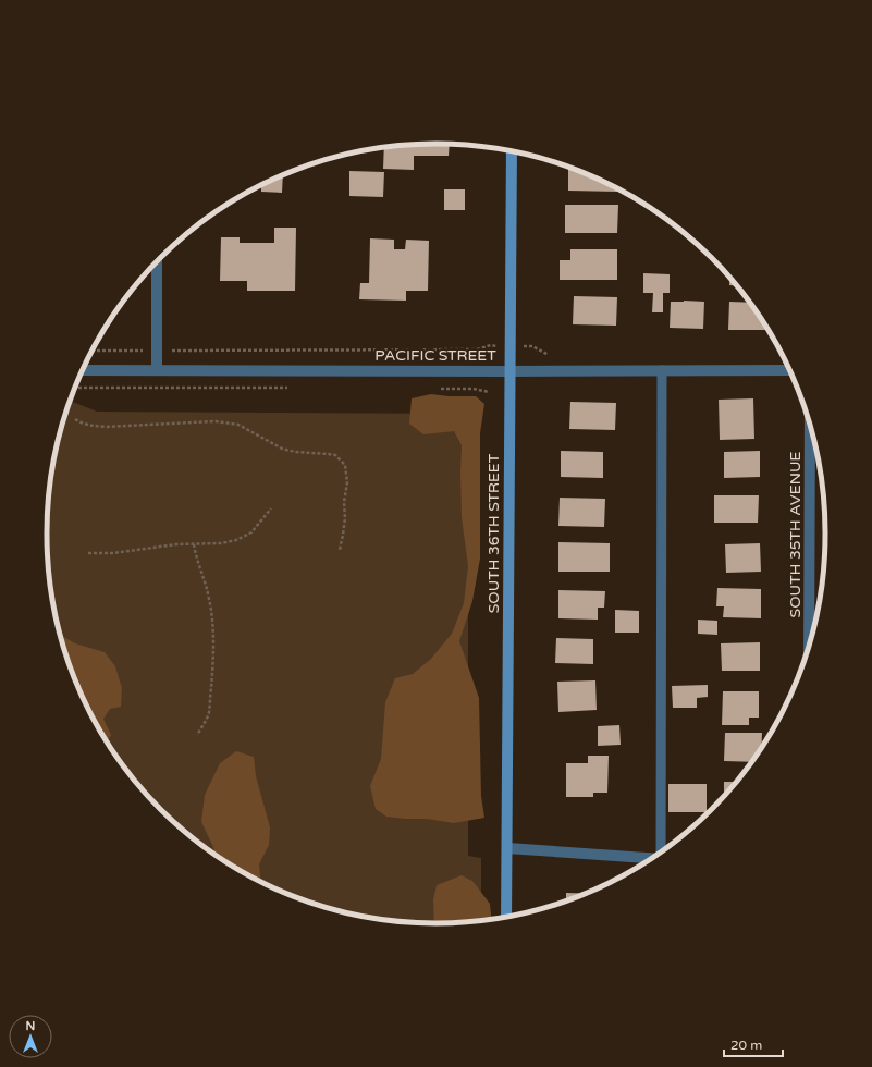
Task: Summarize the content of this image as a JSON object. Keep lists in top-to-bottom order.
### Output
{
  "streets": {
    "street": ["PACIFIC STREET", "SOUTH 36TH STREET", "SOUTH 35TH AVENUE"]
  },
  "crossings": [
    ["PACIFIC STREET", "SOUTH 36TH STREET"]
  ],
  "scale_bar": "20 m",
  "north": "top"
}
